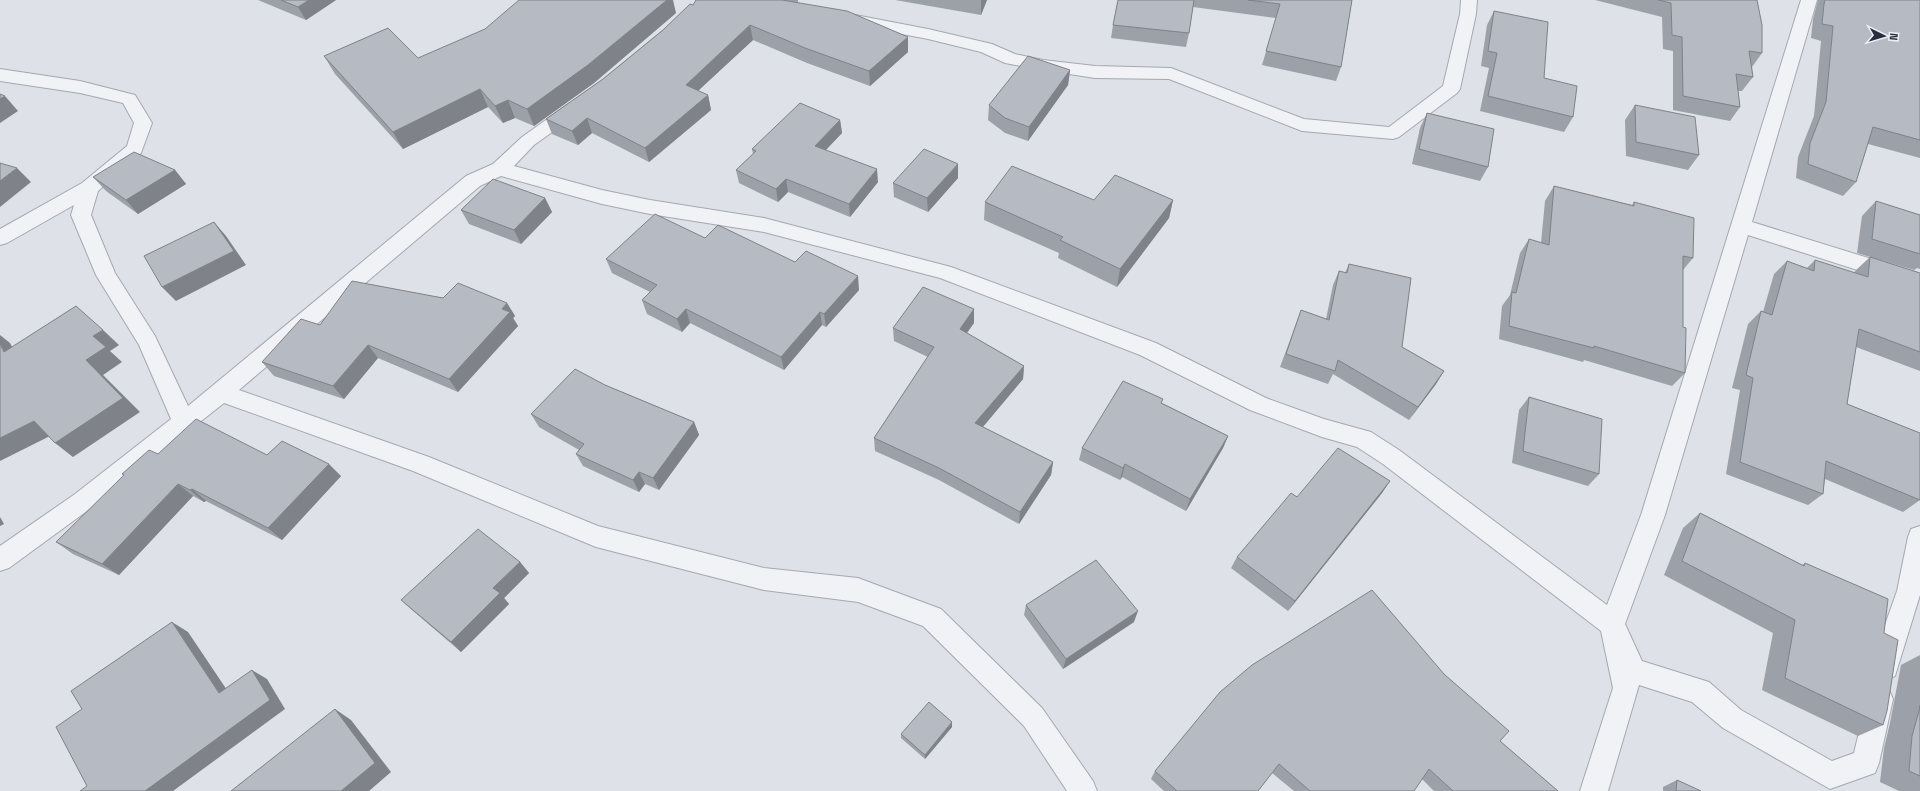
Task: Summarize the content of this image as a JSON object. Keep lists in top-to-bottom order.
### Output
{
  "north": "right"
}
